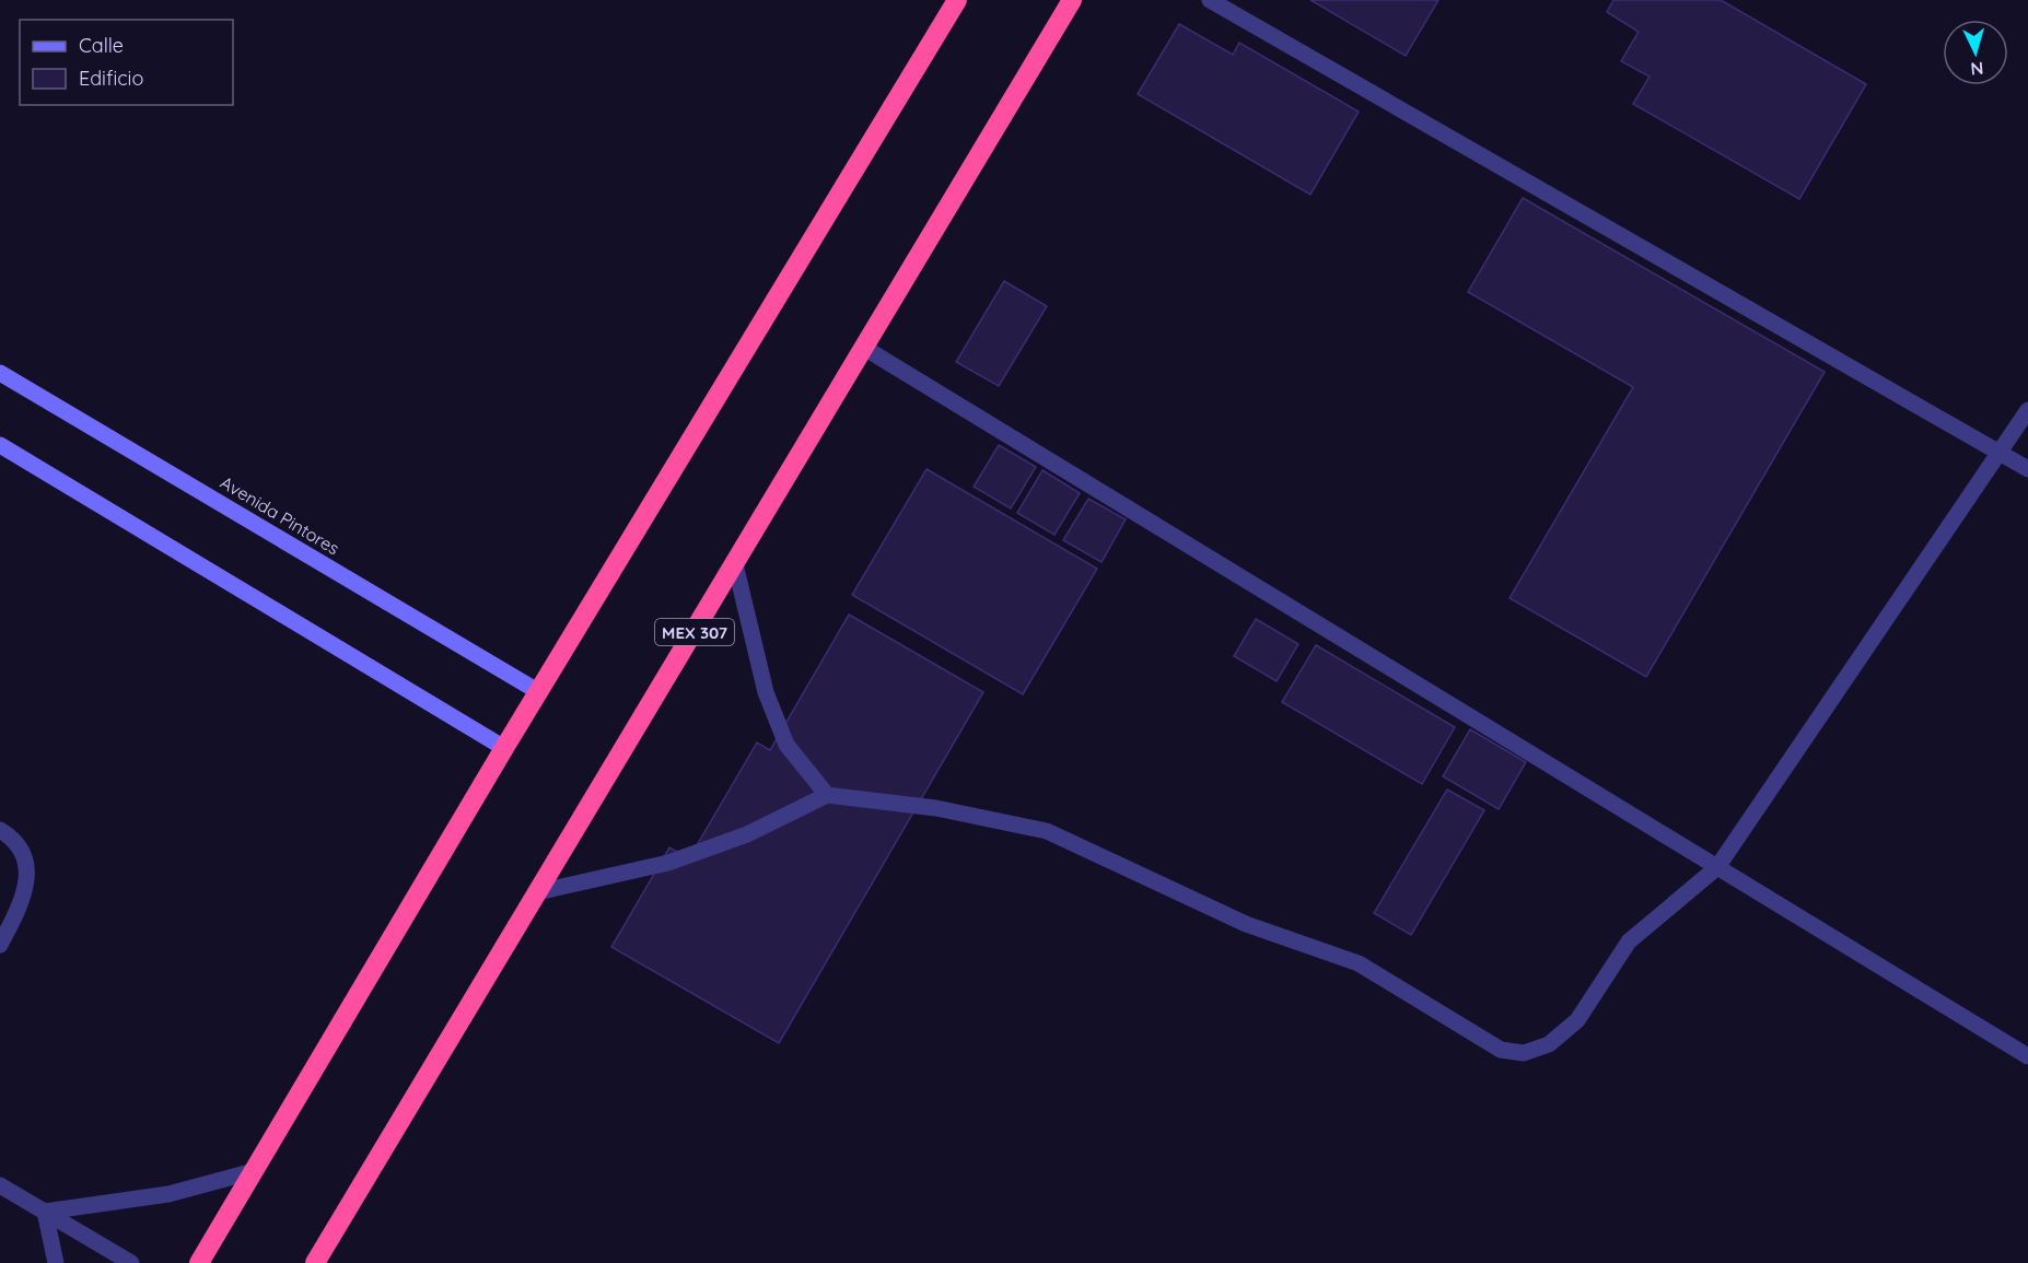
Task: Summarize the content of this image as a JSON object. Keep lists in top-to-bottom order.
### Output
{
  "streets": {
    "highway": ["MEX 307"],
    "street": ["Avenida Pintores"]
  },
  "legend": ["Calle", "Edificio"],
  "north": "bottom"
}
